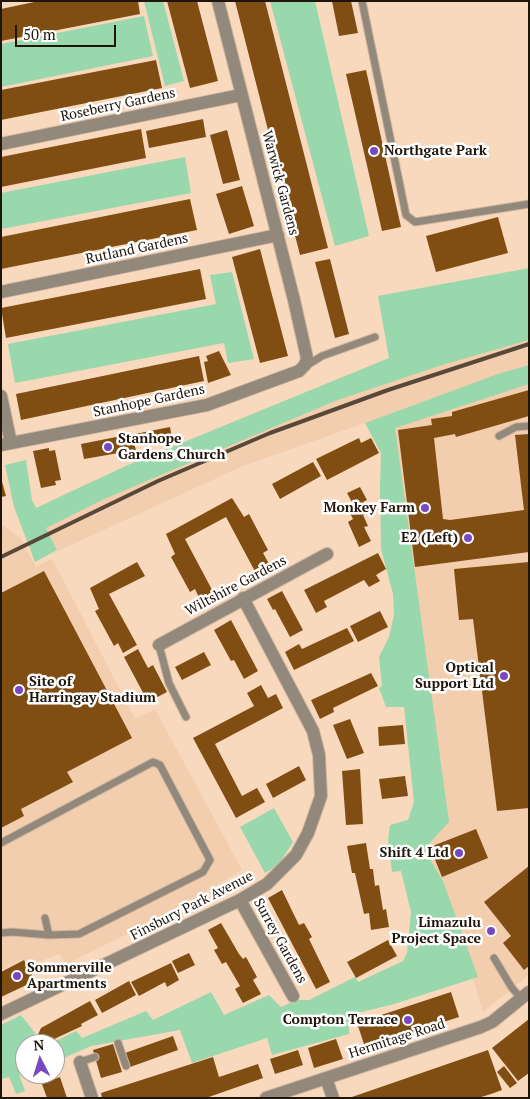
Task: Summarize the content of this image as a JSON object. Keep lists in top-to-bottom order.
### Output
{
  "streets": {
    "street": [
      "Roseberry Gardens",
      "Warwick Gardens",
      "Rutland Gardens",
      "Stanhope Gardens",
      "Wiltshire Gardens",
      "Finsbury Park Avenue",
      "Surrey Gardens",
      "Hermitage Road"
    ]
  },
  "crossings": [
    ["Roseberry Gardens", "Warwick Gardens"],
    ["Warwick Gardens", "Rutland Gardens"],
    ["Warwick Gardens", "Stanhope Gardens"],
    ["Wiltshire Gardens", "Finsbury Park Avenue"],
    ["Finsbury Park Avenue", "Surrey Gardens"]
  ],
  "places": [
    "Northgate Park",
    "Stanhope Gardens Church",
    "Monkey Farm",
    "E2 (Left)",
    "Optical Support Ltd",
    "Site of Harringay Stadium",
    "Shift 4 Ltd",
    "Limazulu Project Space",
    "Sommerville Apartments",
    "Compton Terrace"
  ],
  "scale_bar": "50 m",
  "north": "top"
}
